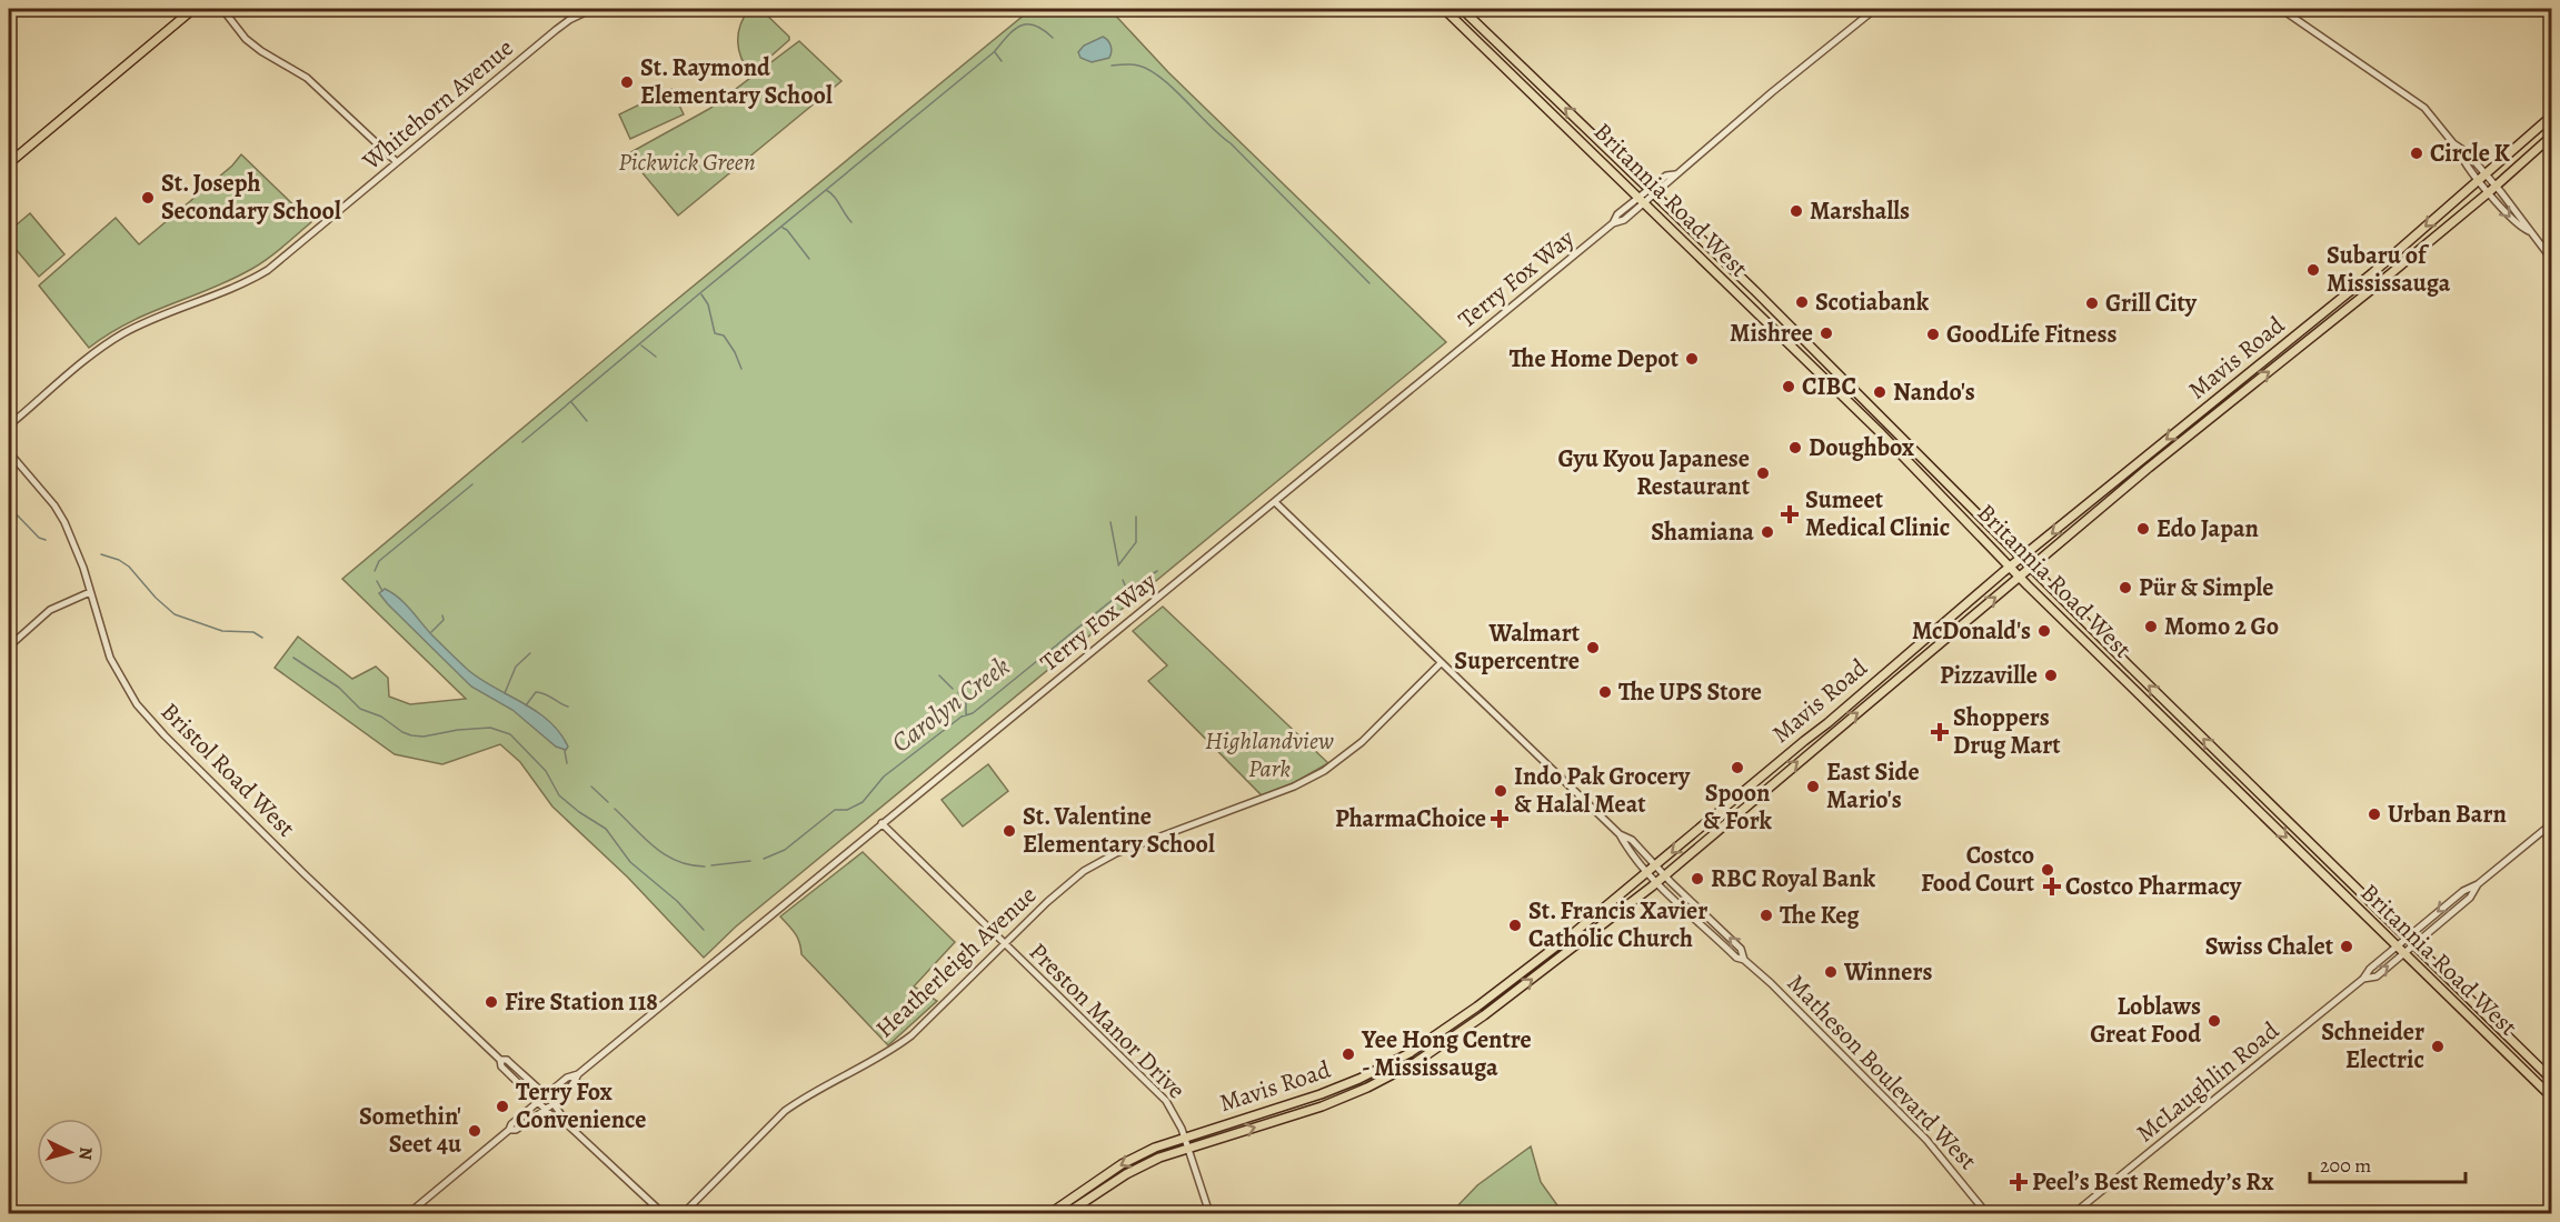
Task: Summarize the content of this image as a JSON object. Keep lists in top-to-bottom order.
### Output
{
  "streets": {
    "main road": ["Britannia Road West", "Mavis Road"],
    "street": [
      "Whitehorn Avenue",
      "Terry Fox Way",
      "Bristol Road West",
      "Heatherleigh Avenue",
      "Preston Manor Drive",
      "Matheson Boulevard West",
      "McLaughlin Road"
    ]
  },
  "crossings": [
    ["Britannia Road West", "Terry Fox Way"],
    ["Britannia Road West", "Mavis Road"],
    ["Britannia Road West", "McLaughlin Road"],
    ["Terry Fox Way", "Bristol Road West"],
    ["Terry Fox Way", "Preston Manor Drive"],
    ["Terry Fox Way", "Matheson Boulevard West"],
    ["Mavis Road", "Preston Manor Drive"],
    ["Mavis Road", "Matheson Boulevard West"],
    ["Heatherleigh Avenue", "Preston Manor Drive"],
    ["Heatherleigh Avenue", "Matheson Boulevard West"]
  ],
  "water": ["Carolyn Creek"],
  "parks": ["Pickwick Green", "Highlandview Park"],
  "places": {
    "other": [
      "St. Raymond Elementary School",
      "Circle K",
      "St. Joseph Secondary School",
      "Marshalls",
      "Subaru of Mississauga",
      "Scotiabank",
      "Grill City",
      "Mishree",
      "GoodLife Fitness",
      "The Home Depot",
      "CIBC",
      "Nando's",
      "Doughbox",
      "Gyu Kyou Japanese Restaurant",
      "Edo Japan",
      "Shamiana",
      "Pür & Simple",
      "Momo 2 Go",
      "McDonald's",
      "Walmart Supercentre",
      "Pizzaville",
      "The UPS Store",
      "Spoon & Fork",
      "East Side Mario's",
      "Indo Pak Grocery & Halal Meat",
      "Urban Barn",
      "St. Valentine Elementary School",
      "Costco Food Court",
      "RBC Royal Bank",
      "The Keg",
      "St. Francis Xavier Catholic Church",
      "Swiss Chalet",
      "Winners",
      "Fire Station 118",
      "Loblaws Great Food",
      "Schneider Electric",
      "Yee Hong Centre - Mississauga",
      "Terry Fox Convenience",
      "Somethin' Seet 4u"
    ],
    "health": [
      "Sumeet Medical Clinic",
      "Shoppers Drug Mart",
      "PharmaChoice",
      "Costco Pharmacy",
      "Peel’s Best Remedy’s Rx"
    ]
  },
  "scale_bar": "200 m",
  "north": "right"
}
